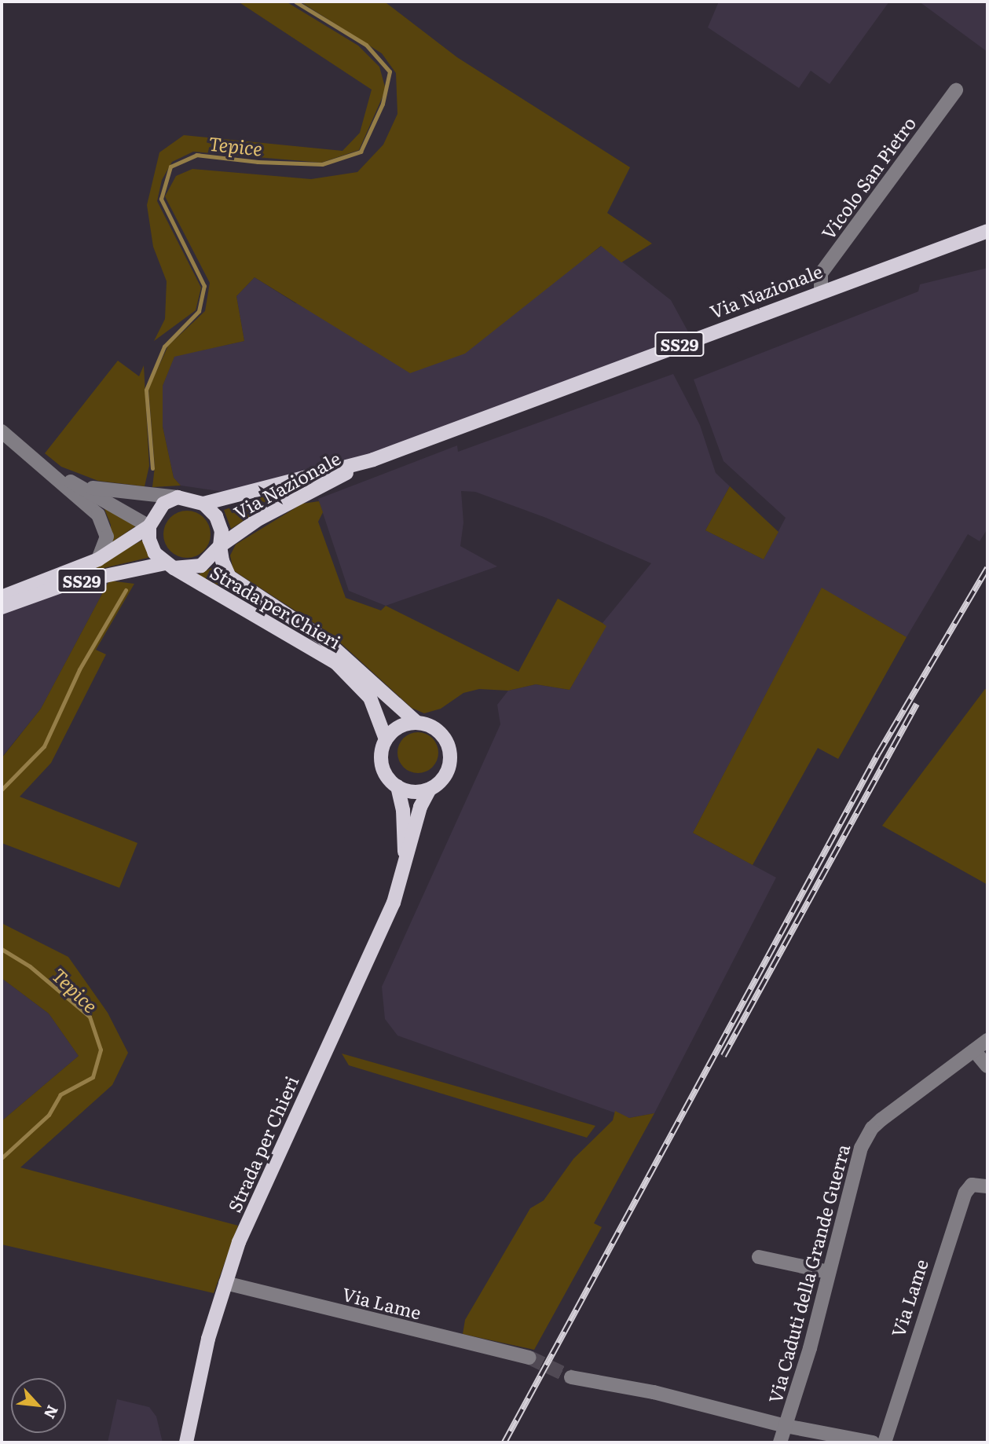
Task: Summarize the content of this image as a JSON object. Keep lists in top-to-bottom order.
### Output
{
  "streets": {
    "main road": ["Via Nazionale", "SS29", "Strada per Chieri"],
    "street": ["Vicolo San Pietro", "Via Caduti della Grande Guerra", "Via Lame"]
  },
  "crossings": [
    ["Vicolo San Pietro", "Via Nazionale"],
    ["Via Nazionale", "SS29"],
    ["Via Nazionale", "Strada per Chieri"],
    ["SS29", "Strada per Chieri"],
    ["Strada per Chieri", "Via Lame"]
  ],
  "water": ["Tepice"],
  "north": "bottom right"
}
